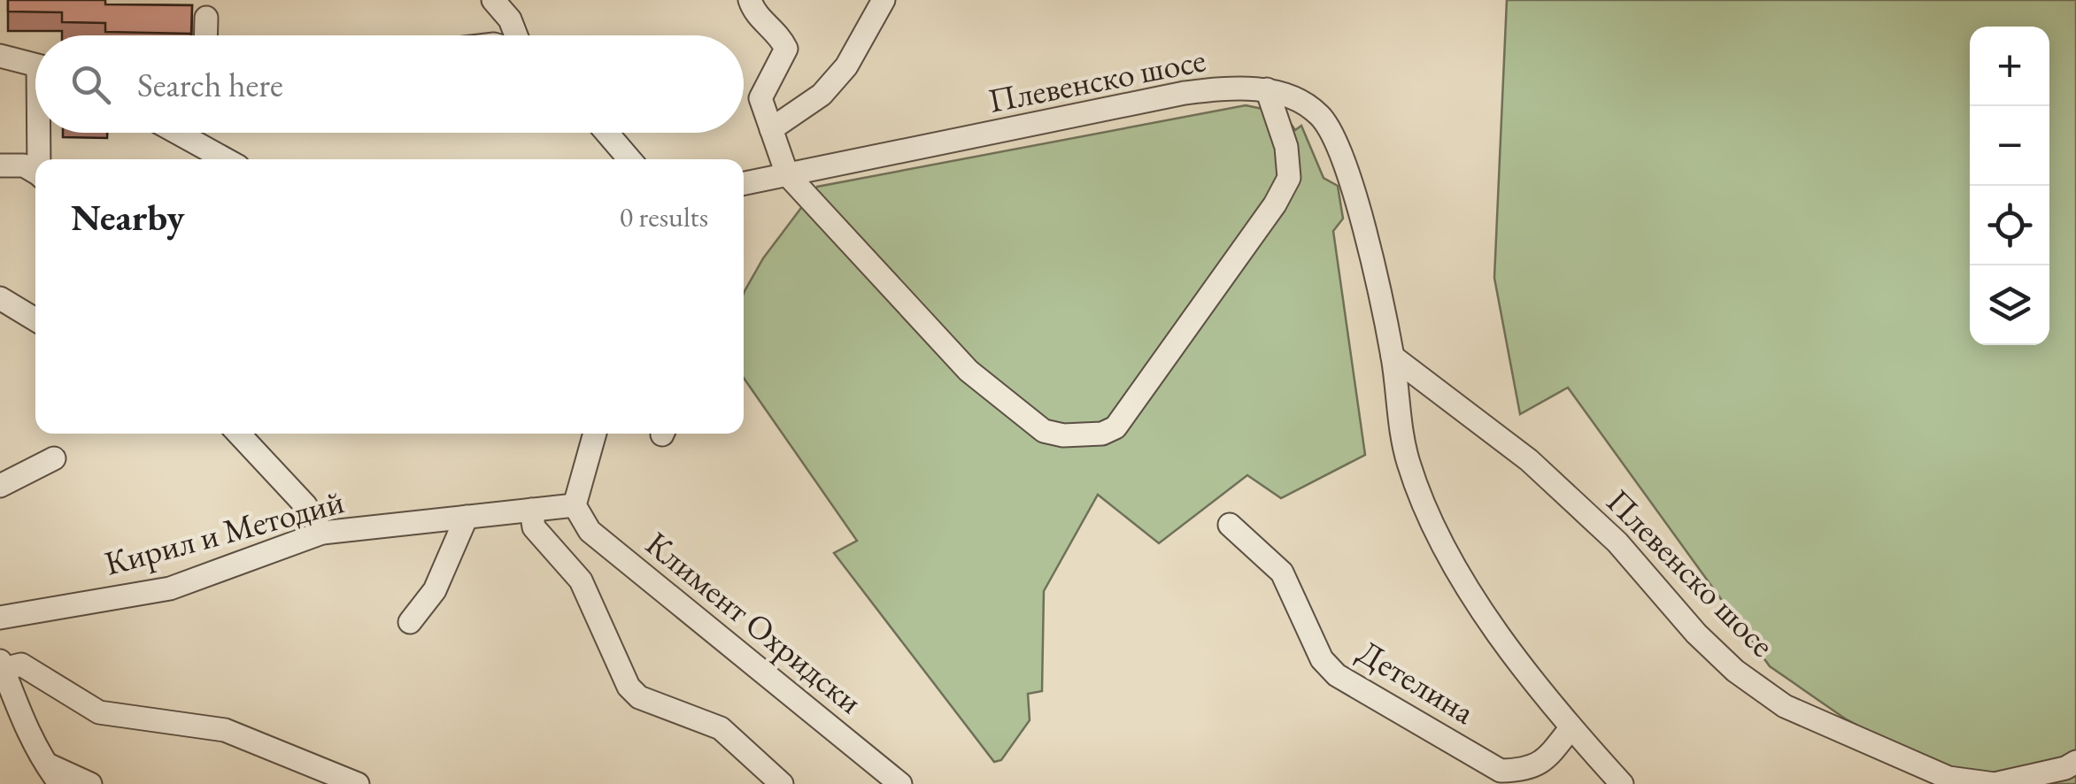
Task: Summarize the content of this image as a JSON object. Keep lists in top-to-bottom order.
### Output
{
  "streets": {
    "street": [
      "Плевенско шосе",
      "Кирил и Методий",
      "Климент Охридски",
      "Детелина"
    ]
  },
  "crossings": [
    ["Плевенско шосе", "Детелина"],
    ["Кирил и Методий", "Климент Охридски"]
  ],
  "page": {
    "map_buttons": ["+", "−"],
    "search": "Search here",
    "heading": ["Nearby", "0 results"]
  }
}
